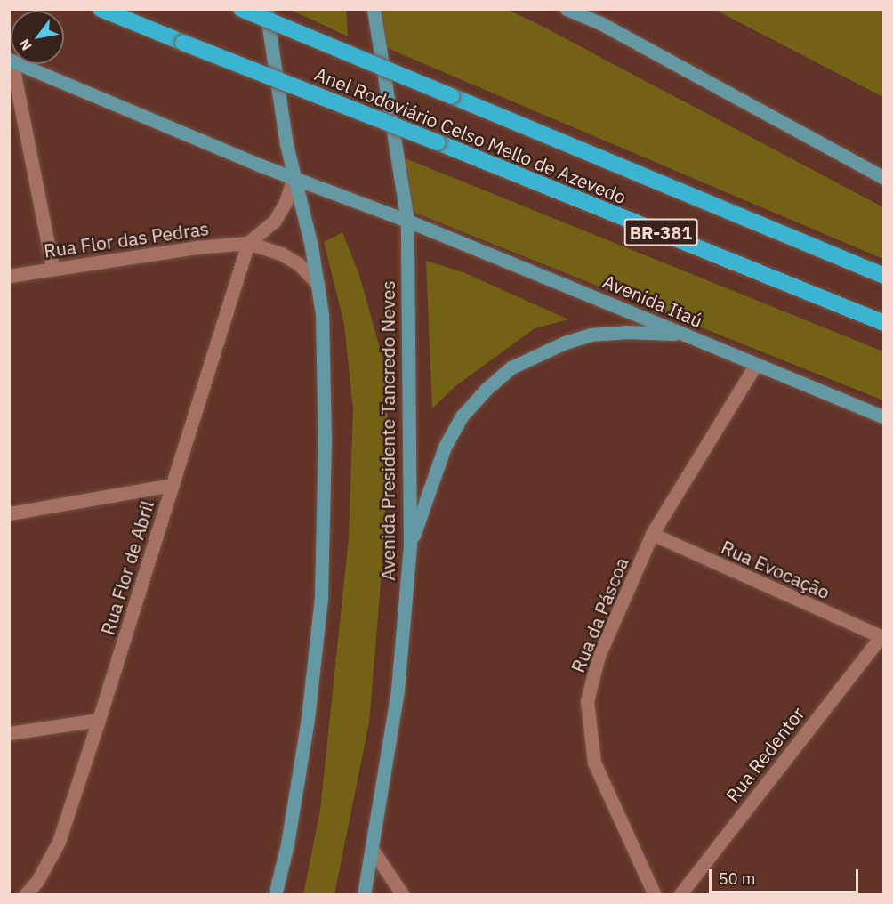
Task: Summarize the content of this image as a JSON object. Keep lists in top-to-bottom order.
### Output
{
  "streets": {
    "highway": ["Anel Rodoviário Celso Mello de Azevedo", "BR-381"],
    "main road": ["Avenida Itaú", "Avenida Presidente Tancredo Neves"],
    "street": [
      "Rua Flor das Pedras",
      "Rua Flor de Abril",
      "Rua Evocação",
      "Rua da Páscoa",
      "Rua Redentor"
    ]
  },
  "crossings": [
    ["Rua Flor das Pedras", "Rua Flor de Abril"],
    ["Avenida Itaú", "Avenida Presidente Tancredo Neves"],
    ["Avenida Itaú", "Rua da Páscoa"],
    ["Rua Evocação", "Rua da Páscoa"],
    ["Rua Evocação", "Rua Redentor"]
  ],
  "scale_bar": "50 m",
  "north": "bottom left"
}
